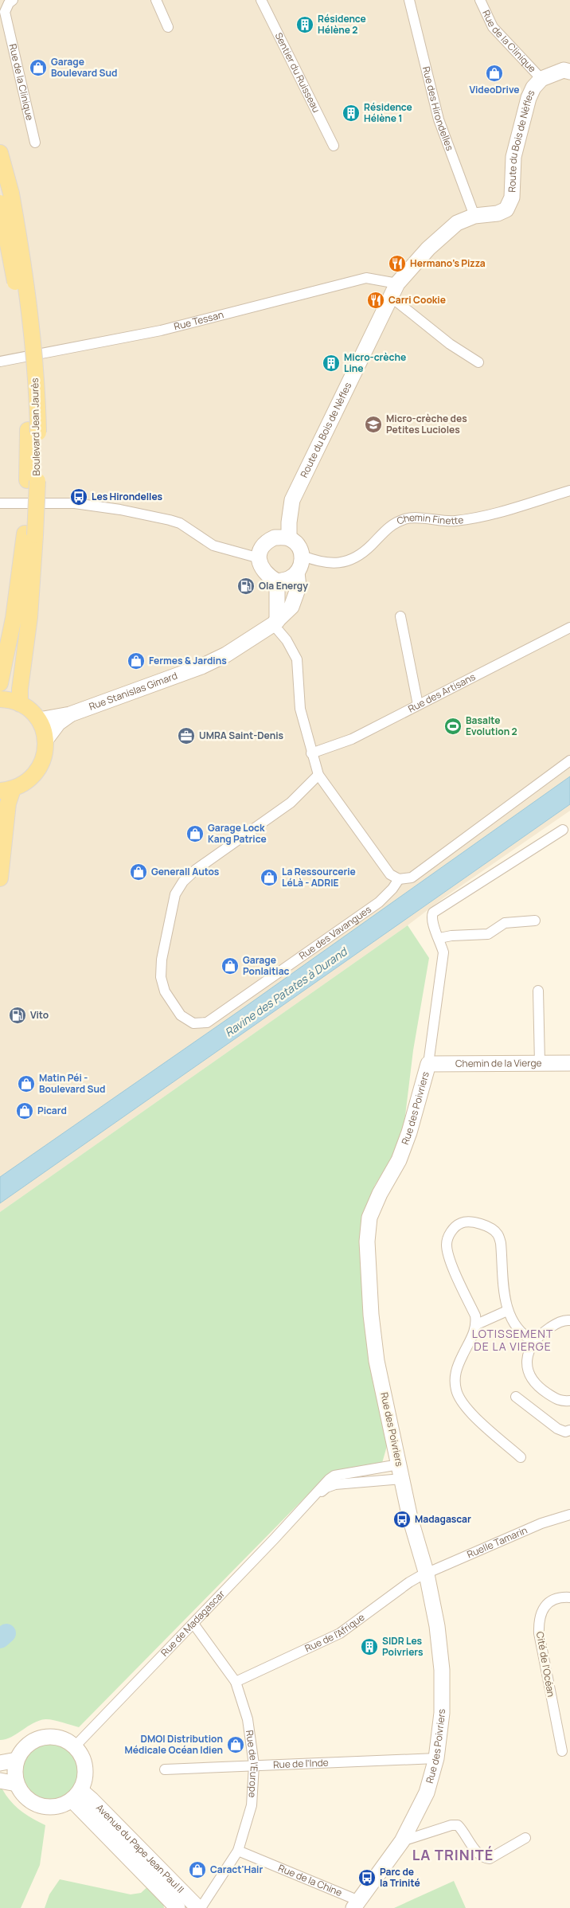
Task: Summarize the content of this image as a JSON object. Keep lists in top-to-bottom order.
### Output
{
  "streets": {
    "main road": ["Boulevard Jean Jaurès"],
    "street": [
      "Rue de la Clinique",
      "Sentier du Ruisseau",
      "Rue des Hirondelles",
      "Route du Bois de Nèfles",
      "Rue Tessan",
      "Chemin Finette",
      "Rue Stanislas Gimard",
      "Rue des Artisans",
      "Rue des Vavangues",
      "Chemin de la Vierge",
      "Rue des Poivriers",
      "Ruelle Tamarin",
      "Rue de Madagascar",
      "Rue de l'Afrique",
      "Cité de l'Océan",
      "Rue de l'Inde",
      "Rue de l'Europe",
      "Avenue du Pape Jean Paul II",
      "Rue de la Chine"
    ]
  },
  "crossings": [
    ["Rue de la Clinique", "Route du Bois de Nèfles"],
    ["Rue des Hirondelles", "Route du Bois de Nèfles"],
    ["Route du Bois de Nèfles", "Rue Tessan"],
    ["Route du Bois de Nèfles", "Chemin Finette"],
    ["Route du Bois de Nèfles", "Rue Stanislas Gimard"],
    ["Chemin Finette", "Rue Stanislas Gimard"],
    ["Chemin de la Vierge", "Rue des Poivriers"],
    ["Rue des Poivriers", "Ruelle Tamarin"],
    ["Rue des Poivriers", "Rue de Madagascar"],
    ["Rue des Poivriers", "Rue de l'Afrique"],
    ["Rue des Poivriers", "Rue de l'Inde"],
    ["Rue des Poivriers", "Rue de la Chine"],
    ["Ruelle Tamarin", "Rue de l'Afrique"],
    ["Rue de Madagascar", "Rue de l'Europe"],
    ["Rue de Madagascar", "Avenue du Pape Jean Paul II"],
    ["Rue de l'Afrique", "Rue de l'Europe"],
    ["Rue de l'Inde", "Rue de l'Europe"],
    ["Rue de l'Europe", "Avenue du Pape Jean Paul II"],
    ["Rue de l'Europe", "Rue de la Chine"]
  ],
  "districts": ["LOTISSEMENT DE LA VIERGE", "LA TRINITÉ"],
  "water": ["Ravine des Patates à Durand"],
  "places": {
    "building": [
      "Résidence Hélène 2",
      "Résidence Hélène 1",
      "Micro-crèche Line",
      "SIDR Les Poivriers"
    ],
    "shop": [
      "Garage Boulevard Sud",
      "VideoDrive",
      "Fermes & Jardins",
      "Garage Lock Kang Patrice",
      "Generall Autos",
      "La Ressourcerie LéLà - ADRIE",
      "Garage Ponlaitiac",
      "Matin Péi - Boulevard Sud",
      "Picard",
      "DMOI Distribution Médicale Océan Idien",
      "Caract'Hair"
    ],
    "restaurant": ["Hermano's Pizza", "Carri Cookie"],
    "school or university": ["Micro-crèche des Petites Lucioles"],
    "bus stop": ["Les Hirondelles", "Madagascar", "Parc de la Trinité"],
    "fuel station": ["Ola Energy", "Vito"],
    "sports": ["Basalte Evolution 2"],
    "office": ["UMRA Saint-Denis"]
  }
}
